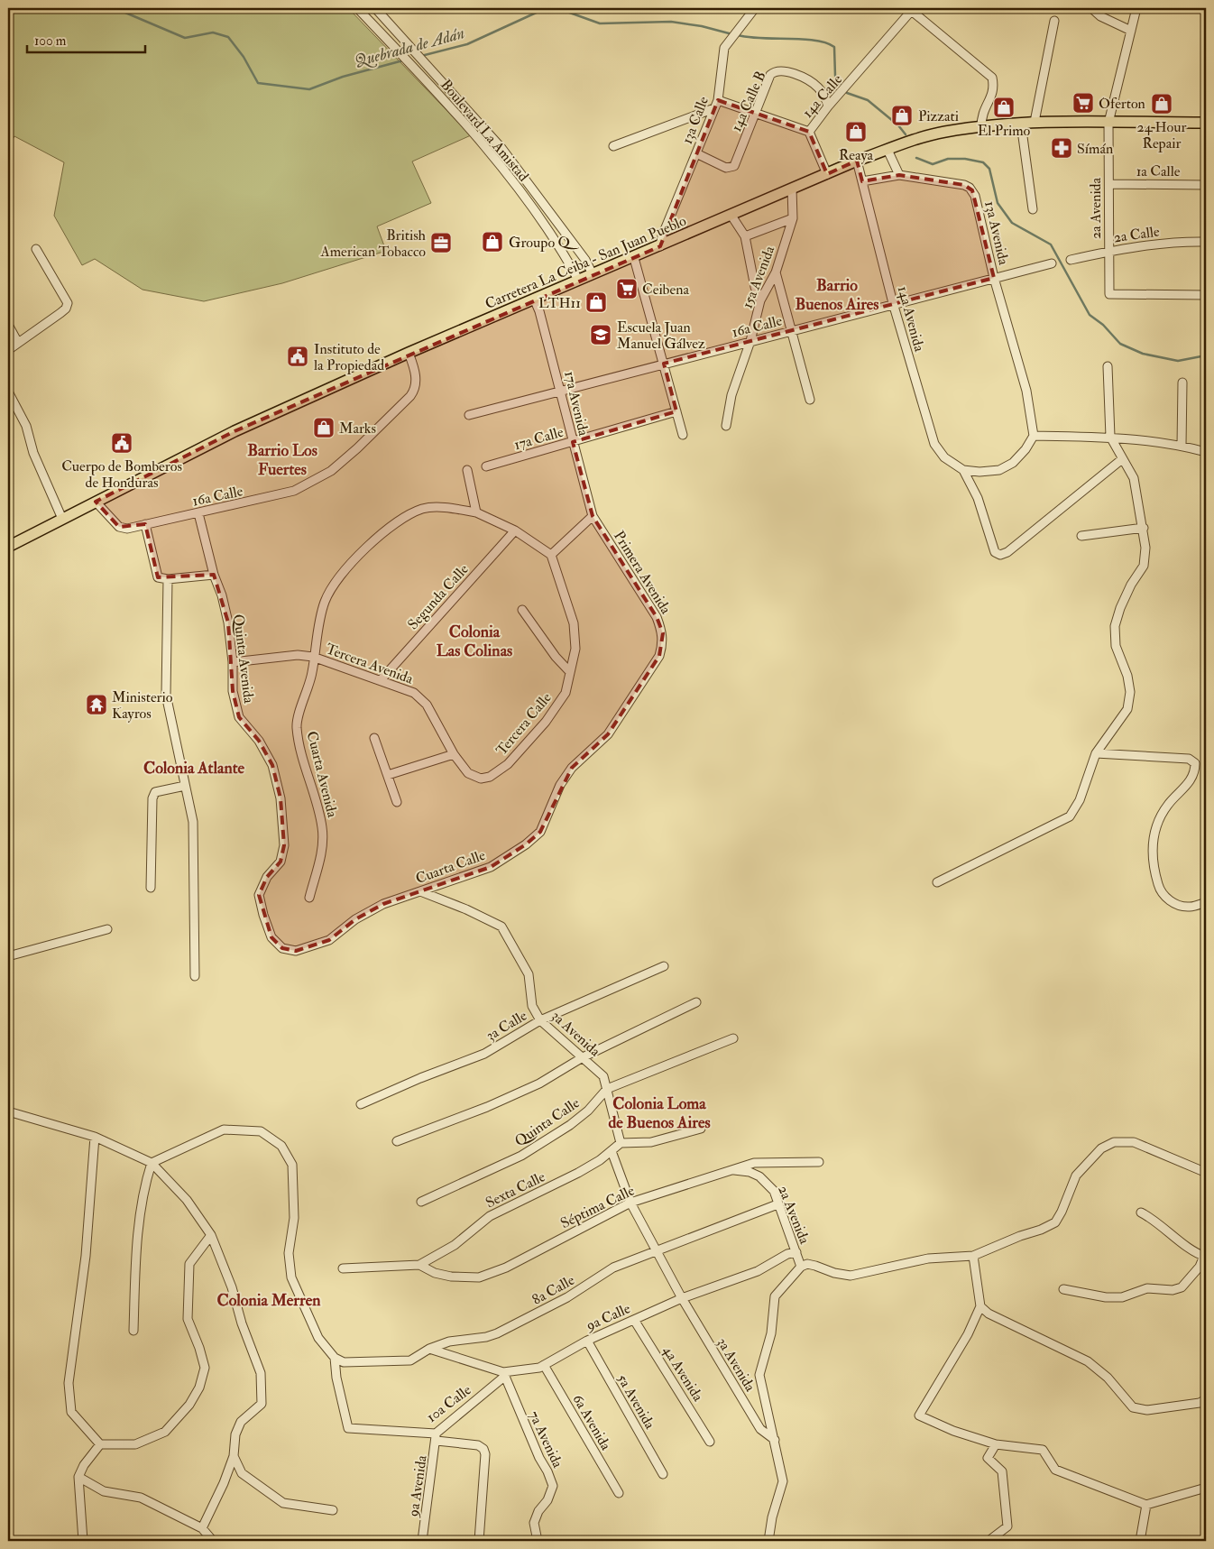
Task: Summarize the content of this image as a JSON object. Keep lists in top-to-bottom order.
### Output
{
  "streets": {
    "main road": ["Carretera La Ceiba - San Juan Pueblo"],
    "street": [
      "14a Calle",
      "14a Calle B",
      "13a Calle",
      "Boulevard La Amistad",
      "1a Calle",
      "2a Avenida",
      "13a Avenida",
      "2a Calle",
      "15a Avenida",
      "14a Avenida",
      "16a Calle",
      "17a Avenida",
      "17a Calle",
      "Primera Avenida",
      "Segunda Calle",
      "Quinta Avenida",
      "Tercera Avenida",
      "Tercera Calle",
      "Cuarta Avenida",
      "Cuarta Calle",
      "3a Calle",
      "3a Avenida",
      "Quinta Calle",
      "Sexta Calle",
      "Séptima Calle",
      "8a Calle",
      "9a Calle",
      "4a Avenida",
      "5a Avenida",
      "10a Calle",
      "6a Avenida",
      "7a Avenida",
      "9a Avenida"
    ]
  },
  "crossings": [
    ["14a Calle", "14a Calle B"],
    ["14a Calle B", "13a Calle"],
    ["13a Calle", "Carretera La Ceiba - San Juan Pueblo"],
    ["Boulevard La Amistad", "Carretera La Ceiba - San Juan Pueblo"],
    ["1a Calle", "2a Avenida"],
    ["2a Avenida", "2a Calle"],
    ["2a Avenida", "Carretera La Ceiba - San Juan Pueblo"],
    ["2a Avenida", "Séptima Calle"],
    ["2a Avenida", "8a Calle"],
    ["2a Avenida", "9a Calle"],
    ["13a Avenida", "14a Avenida"],
    ["13a Avenida", "16a Calle"],
    ["Carretera La Ceiba - San Juan Pueblo", "15a Avenida"],
    ["Carretera La Ceiba - San Juan Pueblo", "14a Avenida"],
    ["Carretera La Ceiba - San Juan Pueblo", "16a Calle"],
    ["Carretera La Ceiba - San Juan Pueblo", "17a Avenida"],
    ["15a Avenida", "16a Calle"],
    ["14a Avenida", "16a Calle"],
    ["16a Calle", "17a Avenida"],
    ["16a Calle", "Quinta Avenida"],
    ["17a Avenida", "17a Calle"],
    ["17a Avenida", "Primera Avenida"],
    ["Primera Avenida", "Cuarta Calle"],
    ["Segunda Calle", "Tercera Avenida"],
    ["Segunda Calle", "Cuarta Avenida"],
    ["Quinta Avenida", "Tercera Avenida"],
    ["Quinta Avenida", "Cuarta Calle"],
    ["Tercera Avenida", "Tercera Calle"],
    ["Tercera Avenida", "Cuarta Avenida"],
    ["Tercera Calle", "Cuarta Avenida"],
    ["Cuarta Calle", "3a Avenida"],
    ["3a Calle", "3a Avenida"],
    ["3a Avenida", "Quinta Calle"],
    ["3a Avenida", "Sexta Calle"],
    ["3a Avenida", "Séptima Calle"],
    ["3a Avenida", "8a Calle"],
    ["3a Avenida", "9a Calle"],
    ["Sexta Calle", "Séptima Calle"],
    ["8a Calle", "9a Calle"],
    ["8a Calle", "10a Calle"],
    ["9a Calle", "4a Avenida"],
    ["9a Calle", "5a Avenida"],
    ["9a Calle", "10a Calle"],
    ["9a Calle", "6a Avenida"],
    ["9a Calle", "7a Avenida"],
    ["10a Calle", "7a Avenida"],
    ["10a Calle", "9a Avenida"]
  ],
  "districts": [
    "Barrio Buenos Aires",
    "Barrio Los Fuertes",
    "Colonia Las Colinas",
    "Colonia Atlante",
    "Colonia Loma de Buenos Aires",
    "Colonia Merren"
  ],
  "water": ["Quebrada de Adán"],
  "places": {
    "supermarket": ["Oferton", "Ceibena"],
    "shop": [
      "24 Hour Repair",
      "El Primo",
      "Pizzati",
      "Reaya",
      "Groupo Q",
      "LTH11",
      "Marks"
    ],
    "pharmacy": ["Símán"],
    "office": ["British American Tobacco"],
    "school or university": ["Escuela Juan Manuel Gálvez"],
    "public building": ["Instituto de la Propiedad", "Cuerpo de Bomberos de Honduras"],
    "temple": ["Ministerio Kayros"]
  },
  "scale_bar": "100 m"
}
